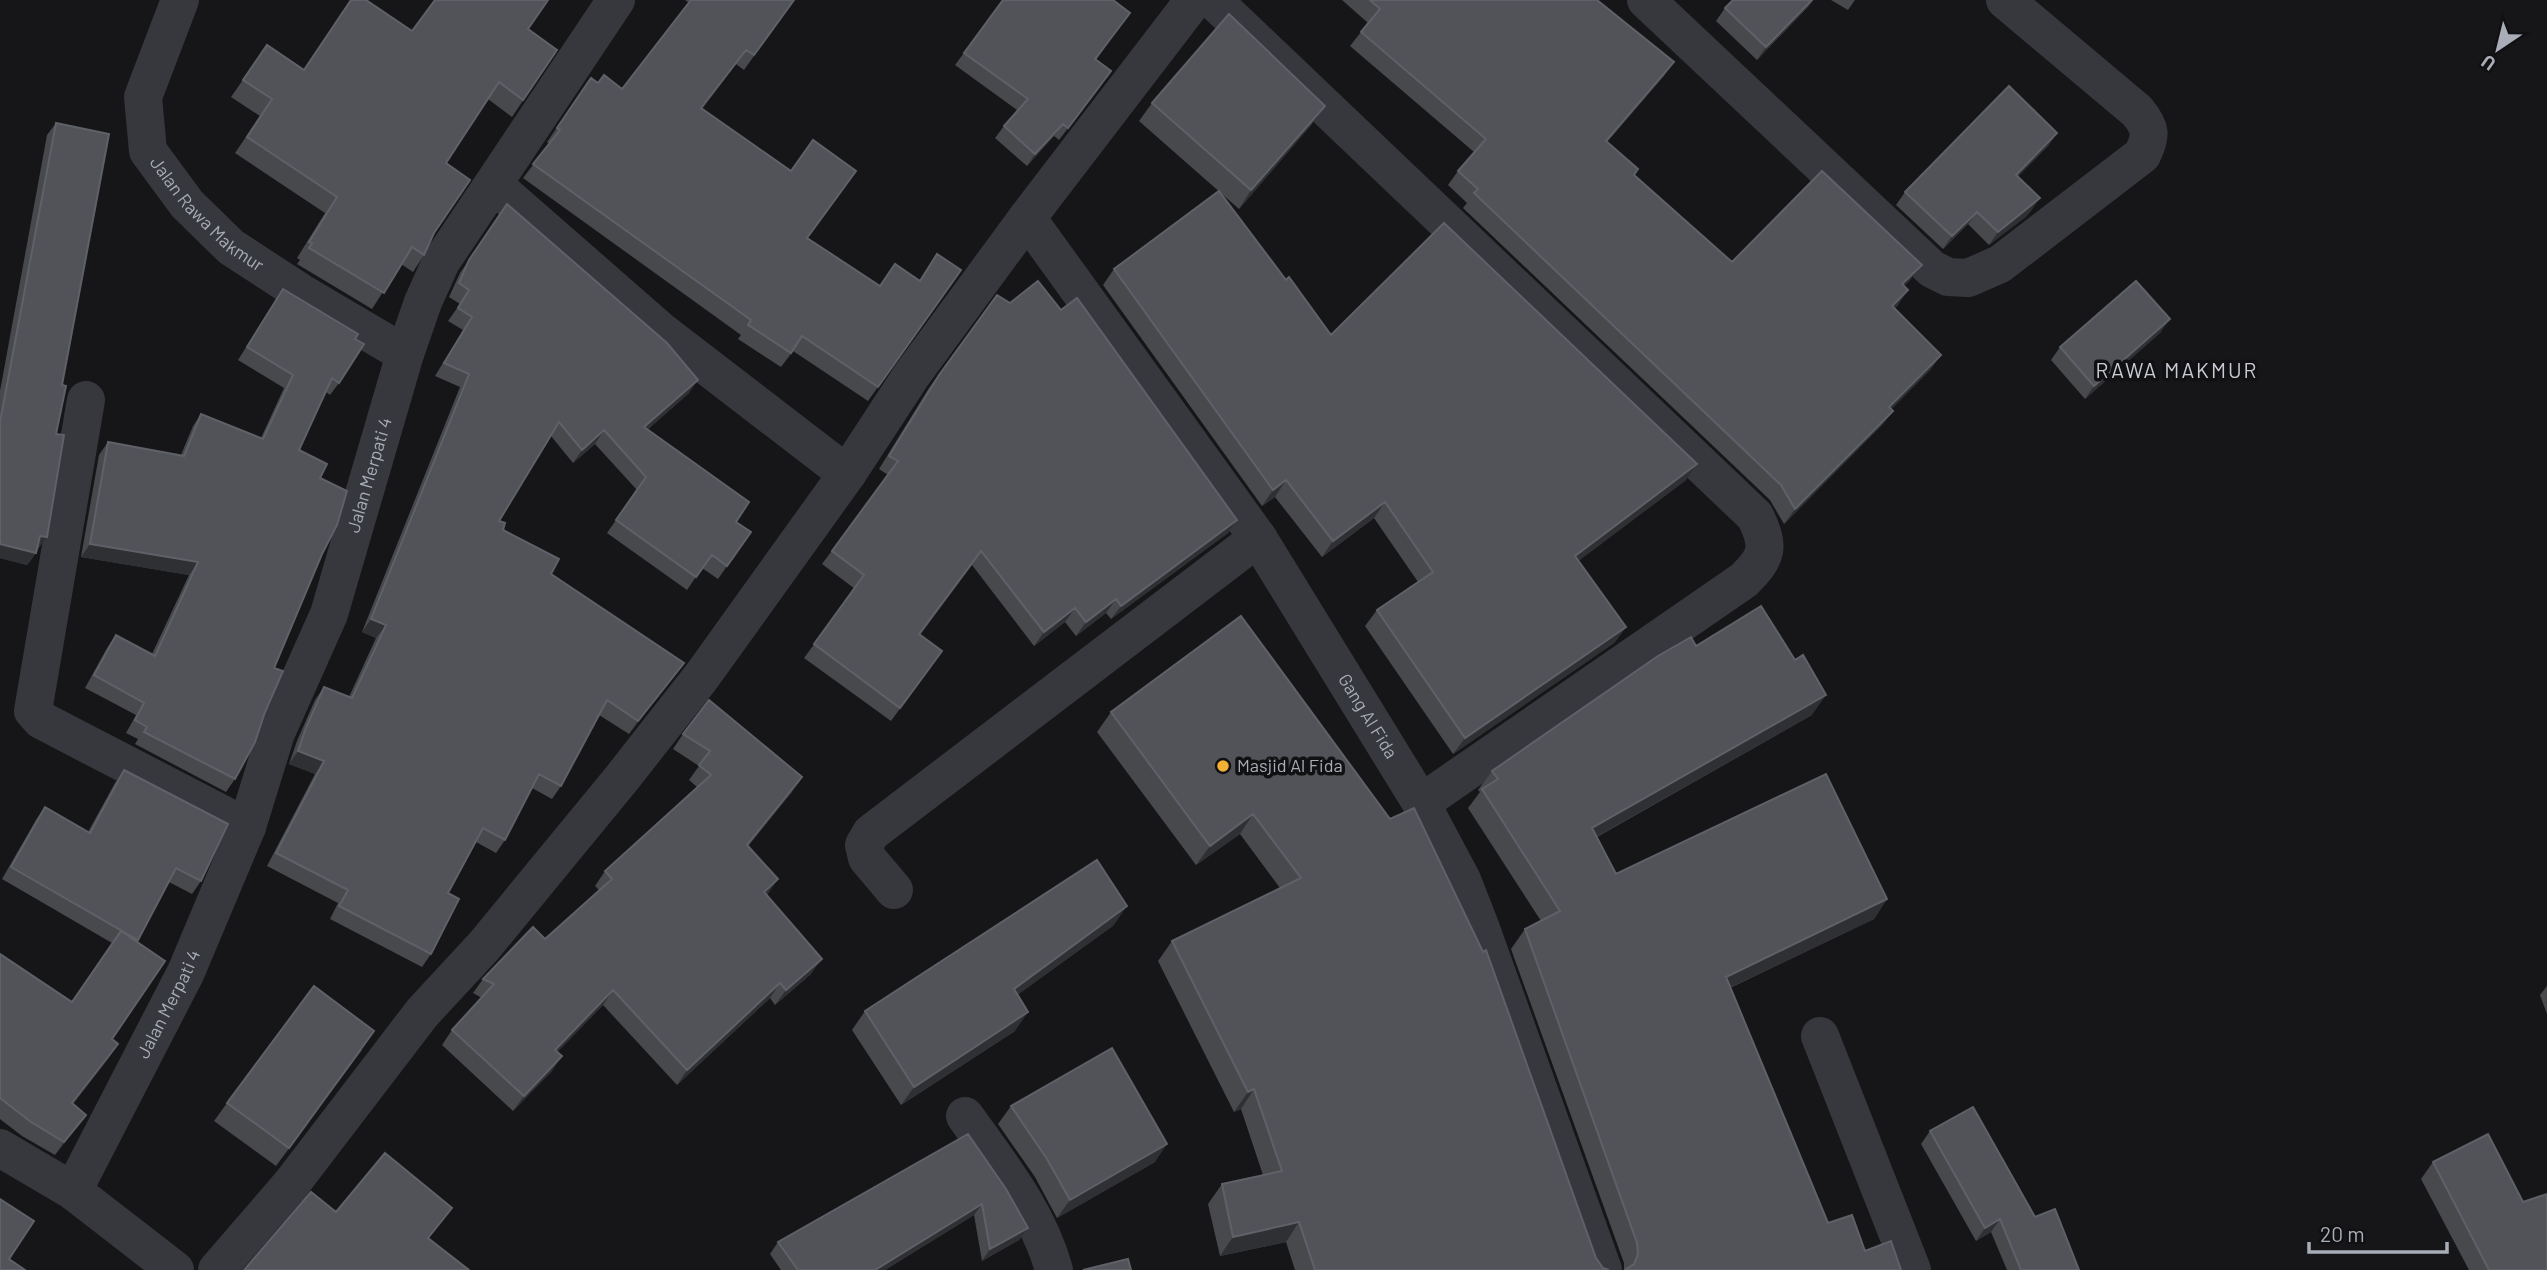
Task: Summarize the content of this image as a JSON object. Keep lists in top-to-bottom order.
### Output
{
  "streets": {
    "street": ["Jalan Rawa Makmur", "Jalan Merpati 4", "Gang Al Fida"]
  },
  "crossings": [
    ["Jalan Rawa Makmur", "Jalan Merpati 4"]
  ],
  "districts": ["RAWA MAKMUR"],
  "places": ["Masjid Al Fida"],
  "scale_bar": "20 m",
  "north": "bottom left"
}
